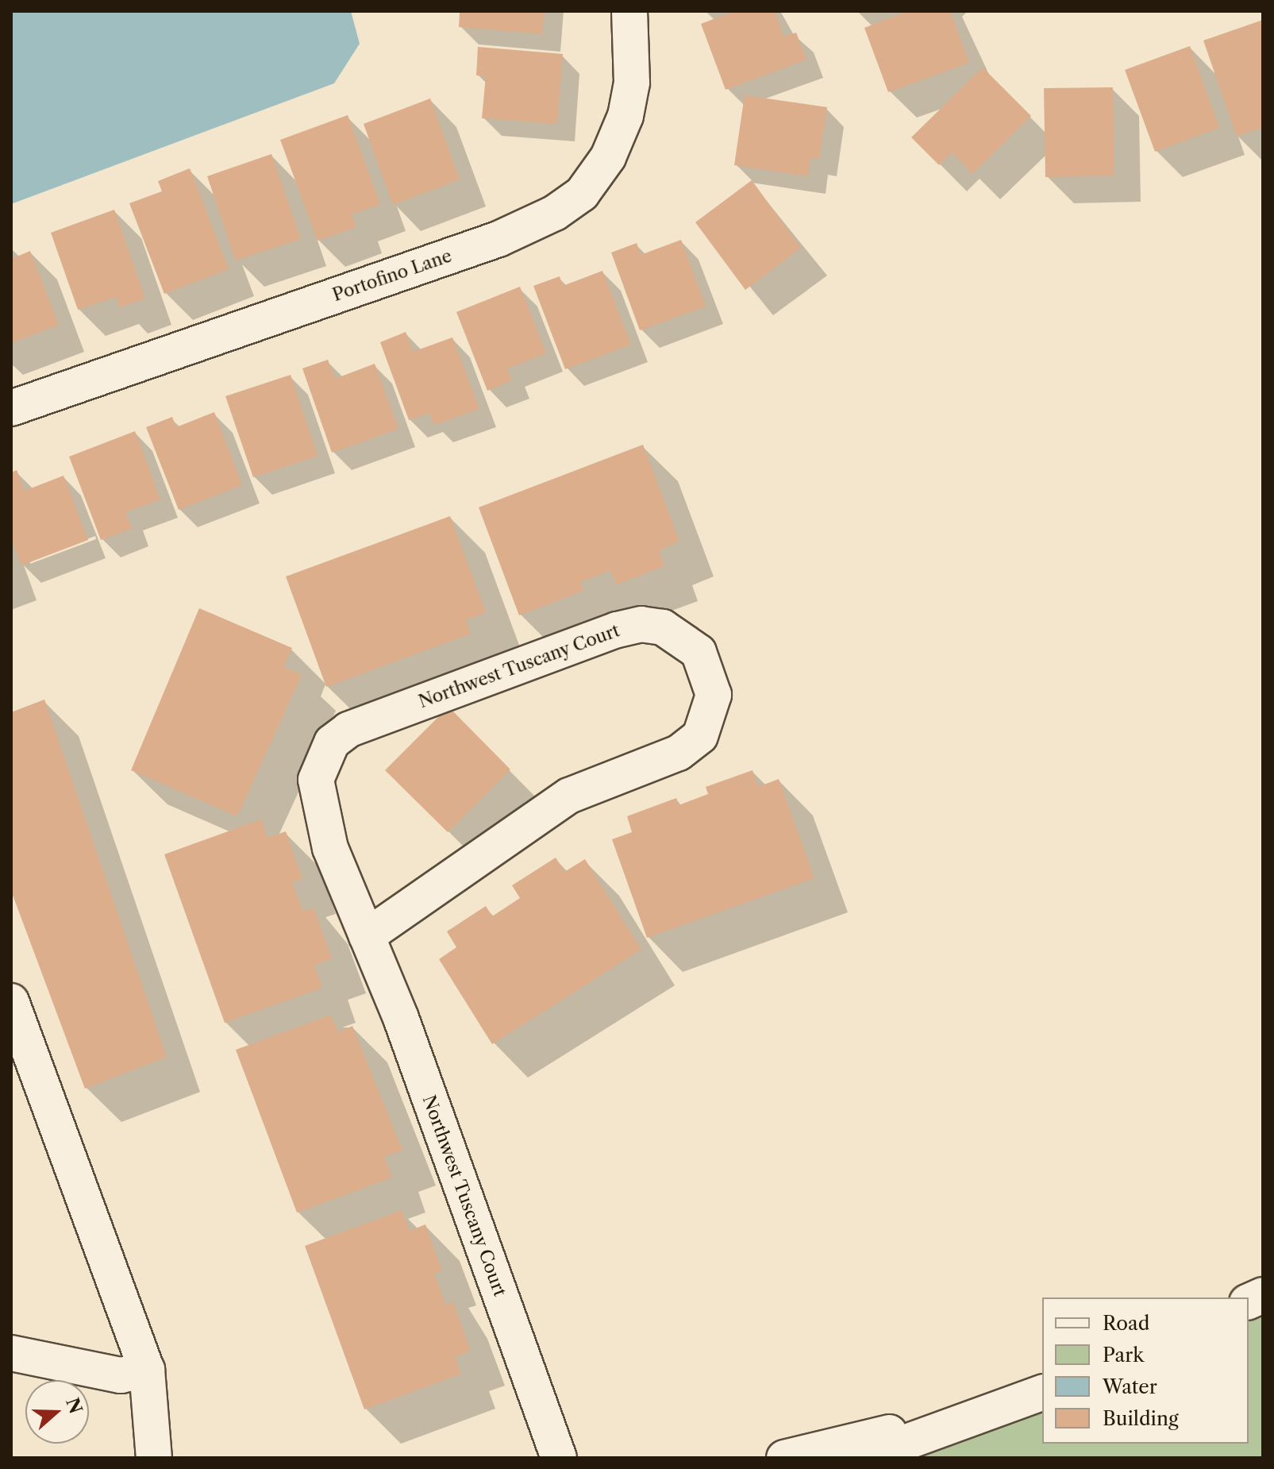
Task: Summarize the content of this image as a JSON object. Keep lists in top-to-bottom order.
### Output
{
  "streets": {
    "street": ["Portofino Lane", "Northwest Tuscany Court"]
  },
  "legend": [
    "Road",
    "Park",
    "Water",
    "Building"
  ],
  "north": "right"
}
